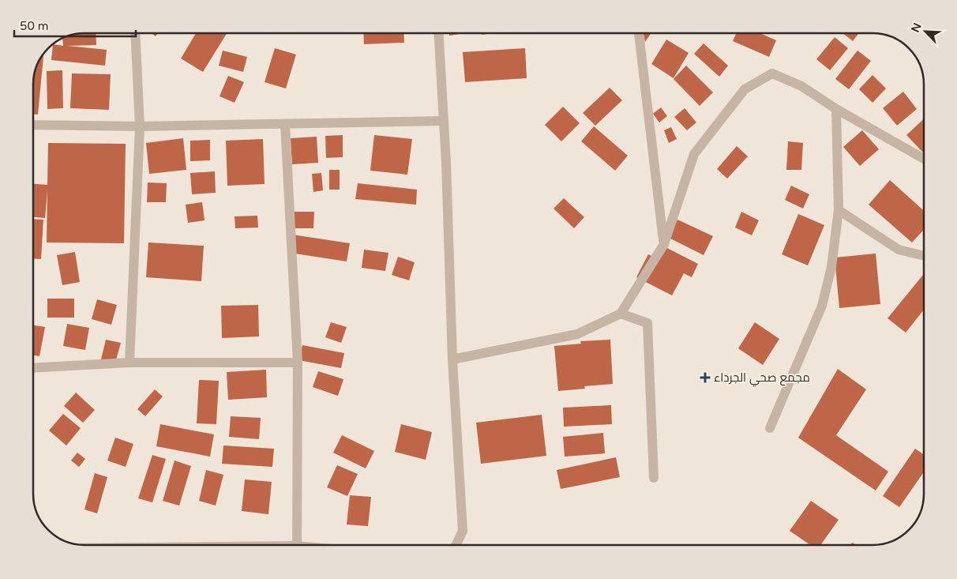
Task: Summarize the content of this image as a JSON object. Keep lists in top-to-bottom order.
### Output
{
  "places": {
    "health": ["مجمع صحي الجرداء"]
  },
  "scale_bar": "50 m",
  "north": "top left"
}
